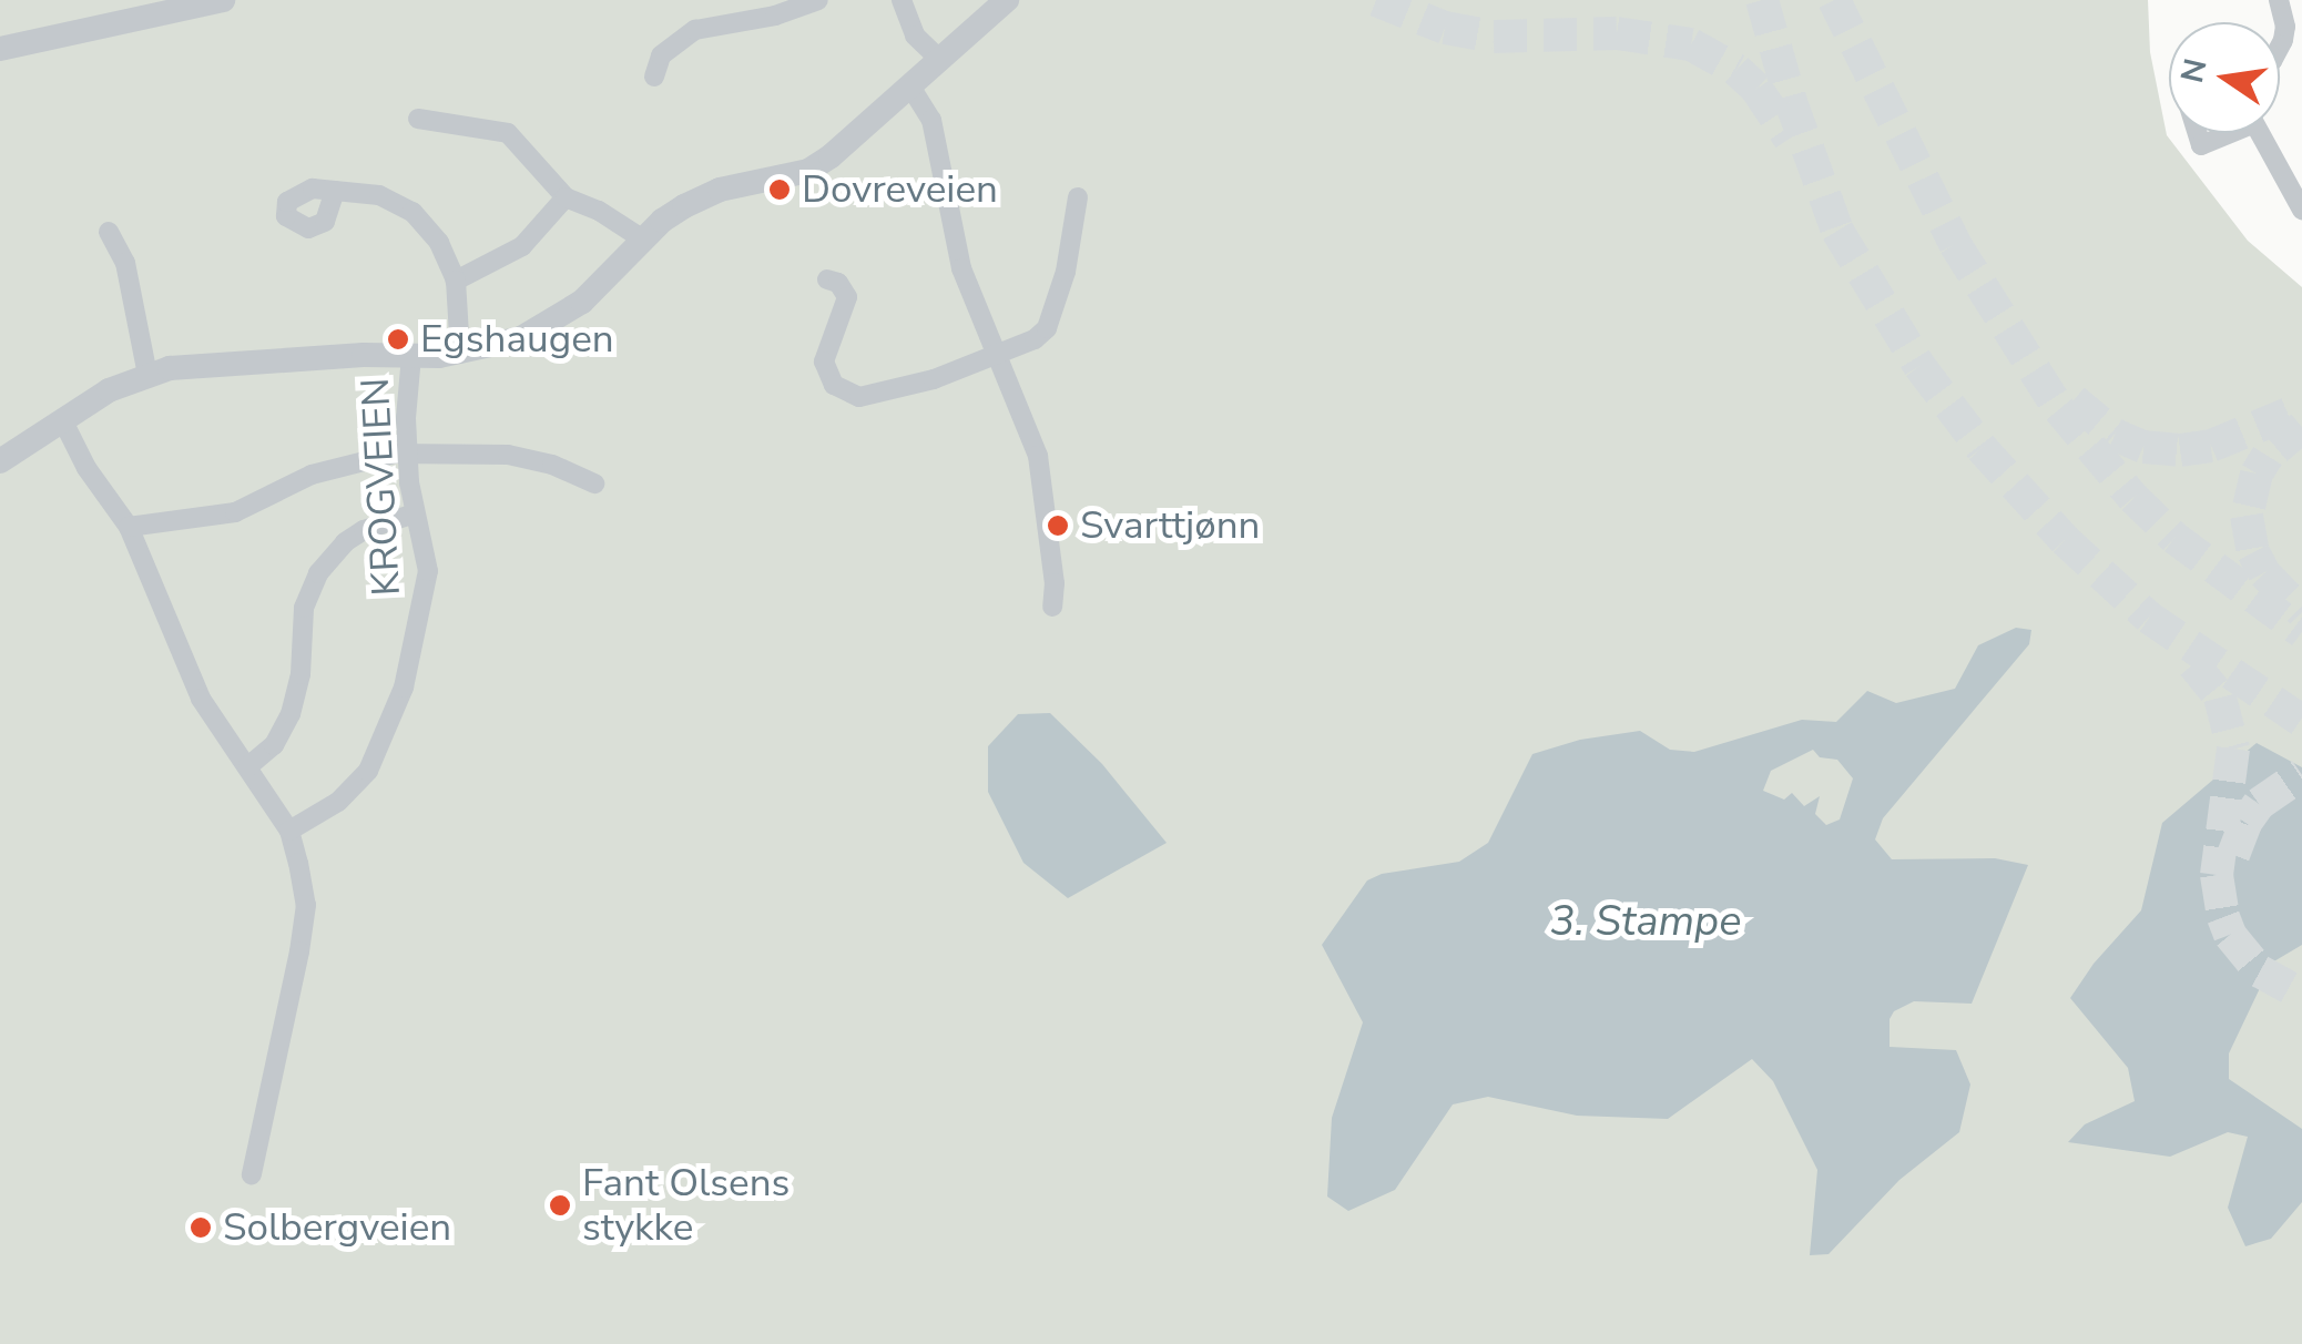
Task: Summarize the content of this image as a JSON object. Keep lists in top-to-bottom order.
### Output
{
  "streets": {
    "street": ["KROGVEIEN"]
  },
  "water": ["3. Stampe"],
  "places": [
    "Dovreveien",
    "Egshaugen",
    "Svarttjønn",
    "Fant Olsens stykke",
    "Solbergveien"
  ],
  "north": "left"
}
